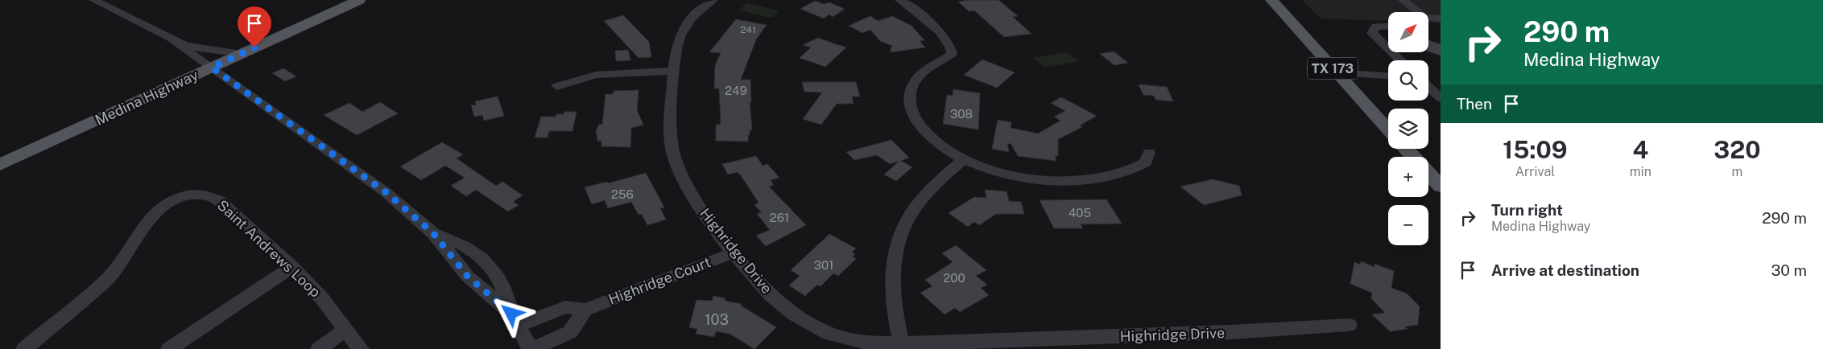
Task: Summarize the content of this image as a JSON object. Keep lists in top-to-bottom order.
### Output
{
  "streets": {
    "main road": ["TX 173", "Medina Highway"],
    "street": ["Saint Andrews Loop", "Highridge Drive", "Highridge Court"]
  },
  "crossings": [
    ["Highridge Drive", "Highridge Court"]
  ],
  "house_numbers": [
    "241",
    "249",
    "308",
    "256",
    "405",
    "261",
    "301",
    "200",
    "103"
  ],
  "north": "top right",
  "page": {
    "turn": ["290 m", "Medina Highway"],
    "map_buttons": ["+", "−"],
    "then": "Then",
    "eta": [
      "15:09",
      "Arrival",
      "4",
      "min",
      "320",
      "m"
    ],
    "list": [
      {
        "name": "Turn right",
        "note": "Medina Highway",
        "value": "290 m"
      },
      {
        "name": "Arrive at destination",
        "value": "30 m"
      }
    ]
  }
}
